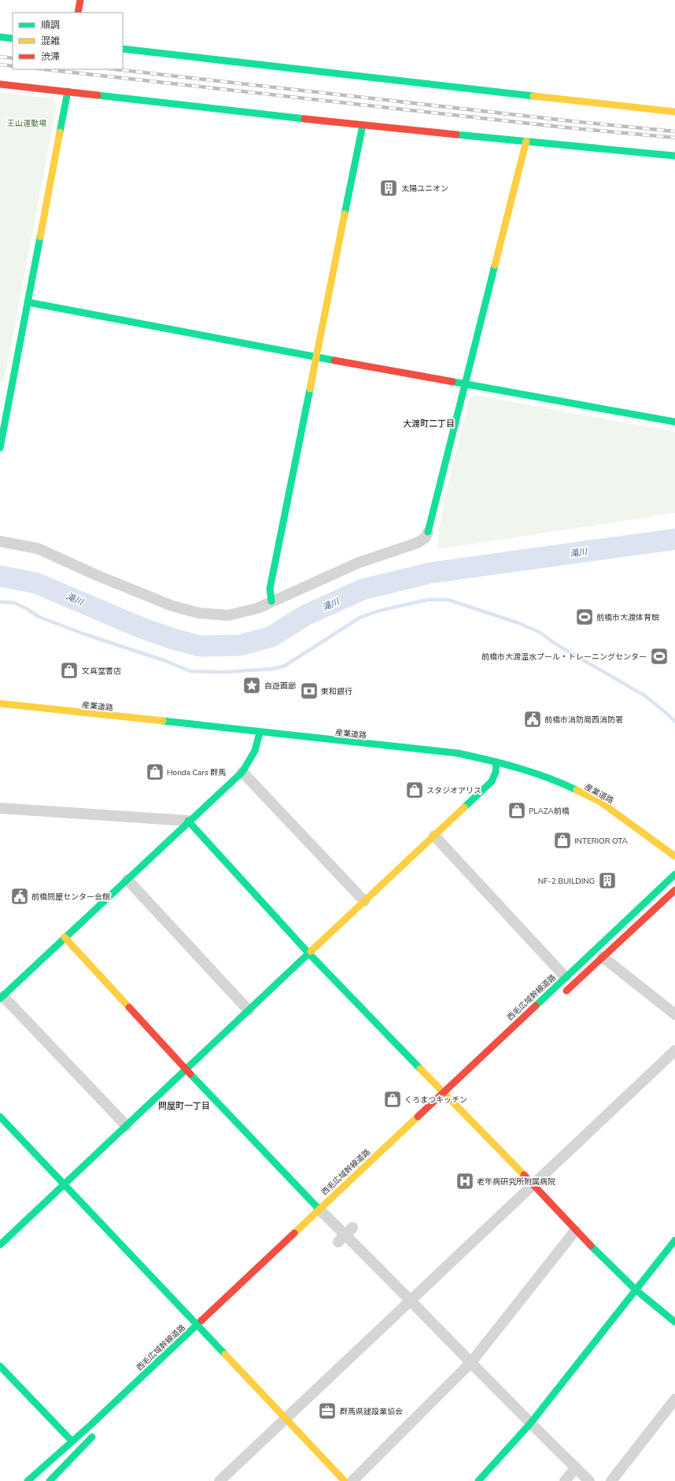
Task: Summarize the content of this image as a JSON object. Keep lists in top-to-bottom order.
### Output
{
  "streets": {
    "street": ["産業道路", "西毛広域幹線道路"]
  },
  "districts": ["大渡町二丁目", "問屋町一丁目"],
  "water": ["滝川"],
  "parks": ["王山運動場"],
  "places": {
    "building": ["太陽ユニオン", "NF-2 BUILDING"],
    "sports": ["前橋市大渡体育館", "前橋市大渡温水プール・トレーニングセンター"],
    "shop": [
      "文真堂書店",
      "Honda Cars 群馬",
      "スタジオアリス",
      "PLAZA前橋",
      "INTERIOR OTA",
      "くろまつキッチン"
    ],
    "place": ["自遊画廊"],
    "bank": ["東和銀行"],
    "public building": ["前橋市消防局西消防署", "前橋問屋センター会館"],
    "hospital": ["老年病研究所附属病院"],
    "office": ["群馬県建設業協会"]
  },
  "legend": ["順調", "混雑", "渋滞"]
}
